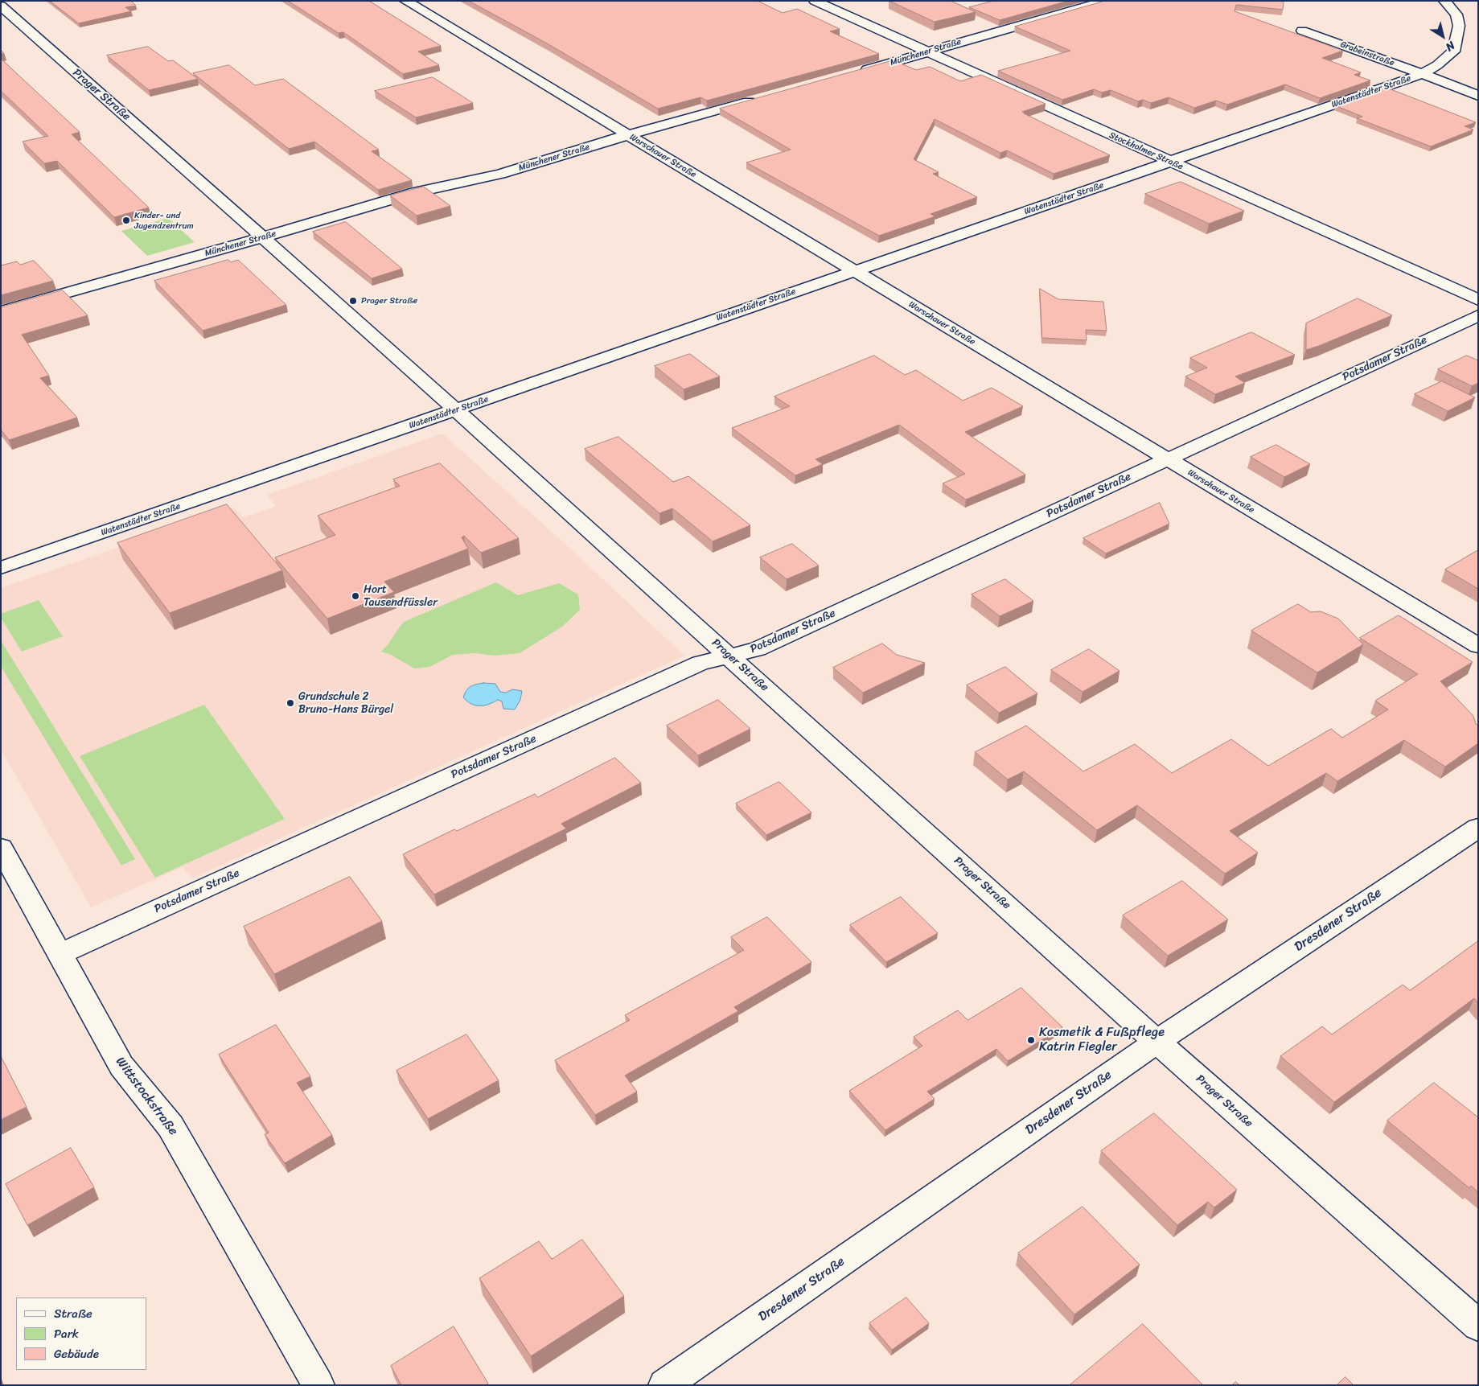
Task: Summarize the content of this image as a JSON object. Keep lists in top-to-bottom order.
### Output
{
  "streets": {
    "street": [
      "Münchener Straße",
      "Grabeinstraße",
      "Watenstädter Straße",
      "Prager Straße",
      "Stockholmer Straße",
      "Warschauer Straße",
      "Potsdamer Straße",
      "Dresdener Straße",
      "Wittstockstraße"
    ]
  },
  "crossings": [
    ["Münchener Straße", "Prager Straße"],
    ["Münchener Straße", "Stockholmer Straße"],
    ["Münchener Straße", "Warschauer Straße"],
    ["Grabeinstraße", "Watenstädter Straße"],
    ["Watenstädter Straße", "Prager Straße"],
    ["Watenstädter Straße", "Stockholmer Straße"],
    ["Watenstädter Straße", "Warschauer Straße"],
    ["Prager Straße", "Potsdamer Straße"],
    ["Prager Straße", "Dresdener Straße"],
    ["Warschauer Straße", "Potsdamer Straße"],
    ["Potsdamer Straße", "Wittstockstraße"]
  ],
  "places": [
    "Kinder- und Jugendzentrum",
    "Prager Straße",
    "Hort Tausendfüssler",
    "Grundschule 2 Bruno-Hans Bürgel",
    "Kosmetik & Fußpflege Katrin Fiegler"
  ],
  "legend": ["Straße", "Park", "Gebäude"],
  "north": "bottom right"
}
